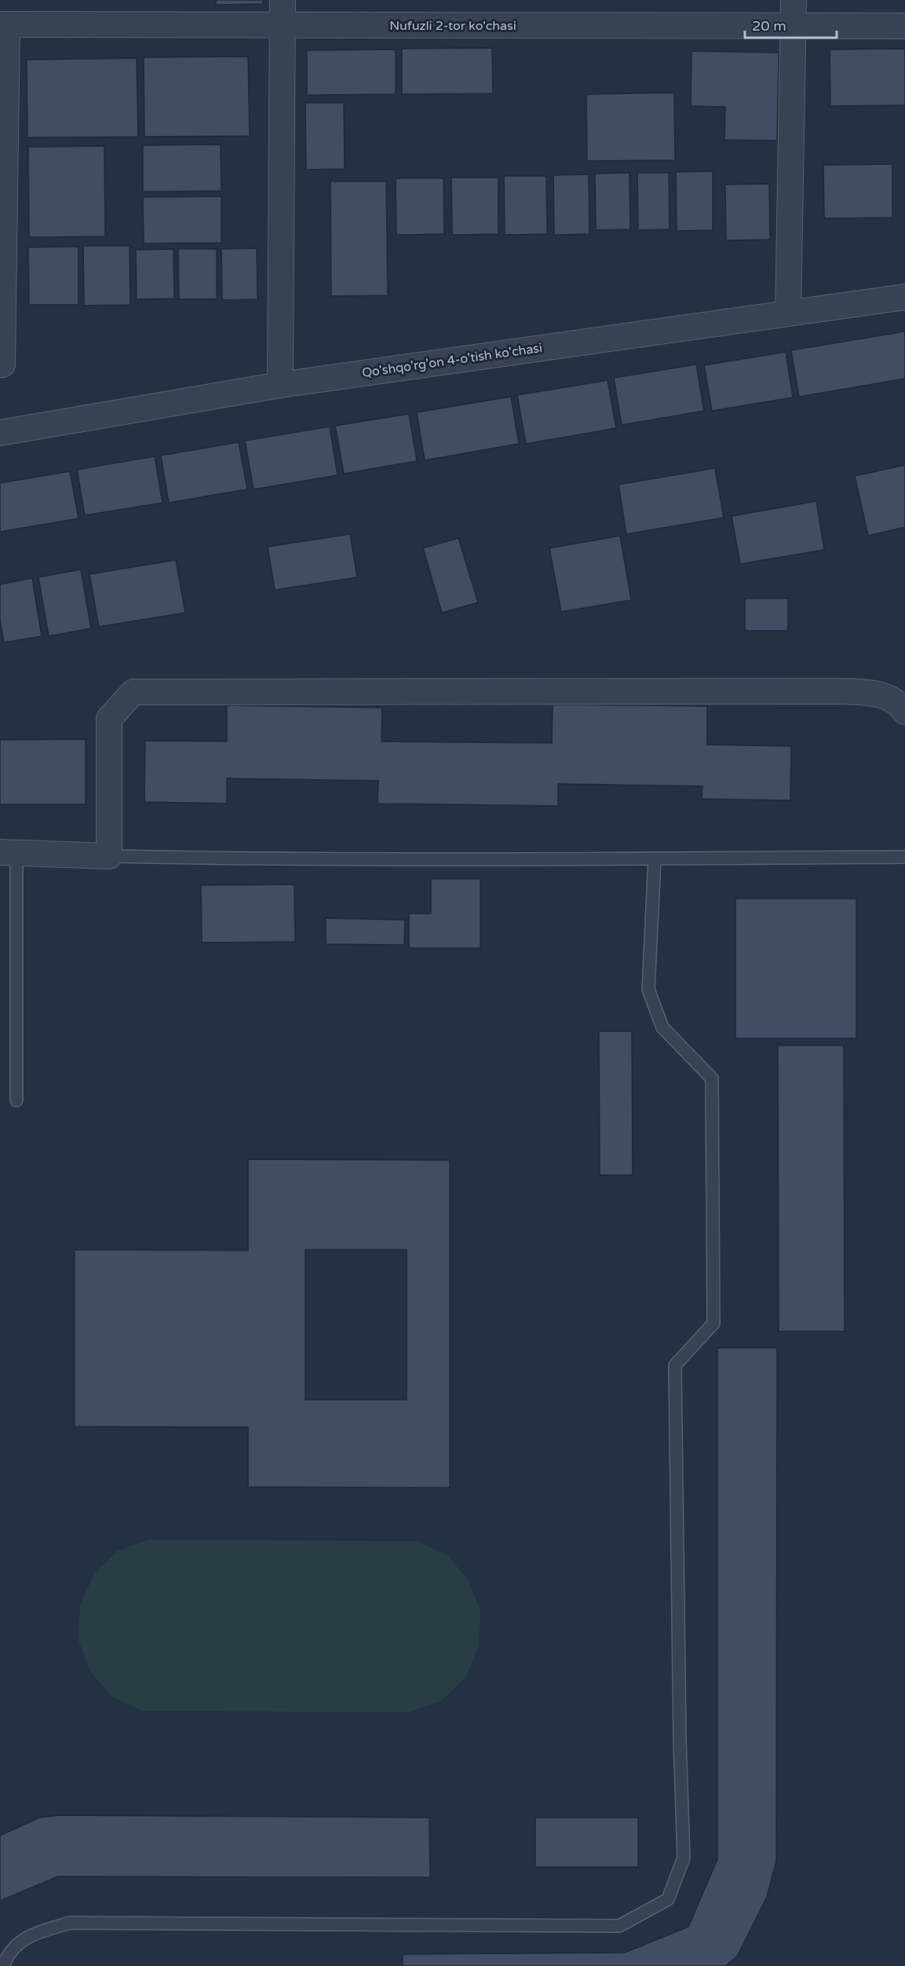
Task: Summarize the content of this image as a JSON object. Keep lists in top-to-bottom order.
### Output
{
  "streets": {
    "street": ["Nufuzli 2-tor ko'chasi", "Qo'shqo'rg'on 4-o'tish ko'chasi"]
  },
  "scale_bar": "20 m"
}
